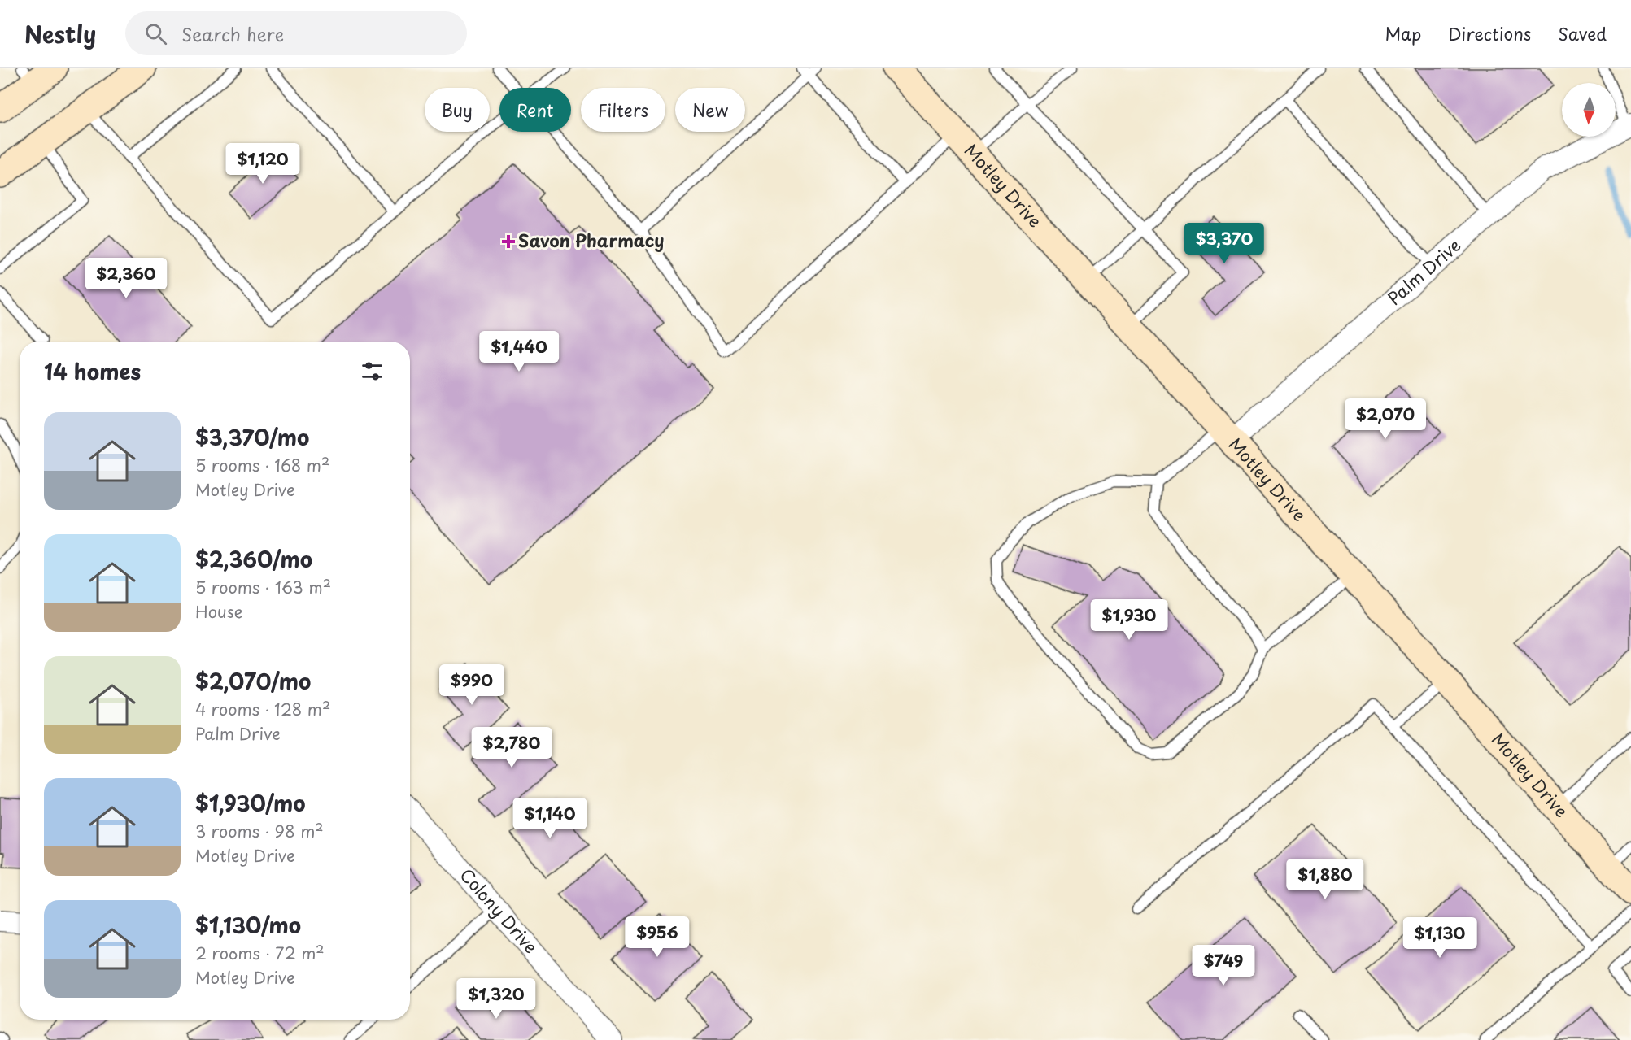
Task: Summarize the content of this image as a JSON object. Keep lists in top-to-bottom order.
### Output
{
  "streets": {
    "main road": ["Motley Drive"],
    "street": ["Palm Drive", "Colony Drive"]
  },
  "crossings": [
    ["Motley Drive", "Palm Drive"]
  ],
  "places": {
    "health": ["Savon Pharmacy"]
  },
  "north": "bottom",
  "page": {
    "header": "Nestly",
    "search": "Search here",
    "nav": ["Map", "Directions", "Saved"],
    "chip": [
      "Buy",
      "Rent",
      "Filters",
      "New"
    ],
    "price": [
      "$1,120",
      "$3,370",
      "$2,360",
      "$1,440",
      "$2,070",
      "$1,930",
      "$990",
      "$2,780",
      "$1,140",
      "$1,880",
      "$956",
      "$1,130",
      "$749",
      "$1,320"
    ],
    "heading": "14 homes",
    "list": [
      {
        "name": "$3,370/mo",
        "note": "5 rooms · 168 m² · Motley Drive"
      },
      {
        "name": "$2,360/mo",
        "note": "5 rooms · 163 m² · House"
      },
      {
        "name": "$2,070/mo",
        "note": "4 rooms · 128 m² · Palm Drive"
      },
      {
        "name": "$1,930/mo",
        "note": "3 rooms · 98 m² · Motley Drive"
      },
      {
        "name": "$1,130/mo",
        "note": "2 rooms · 72 m² · Motley Drive"
      }
    ]
  }
}
